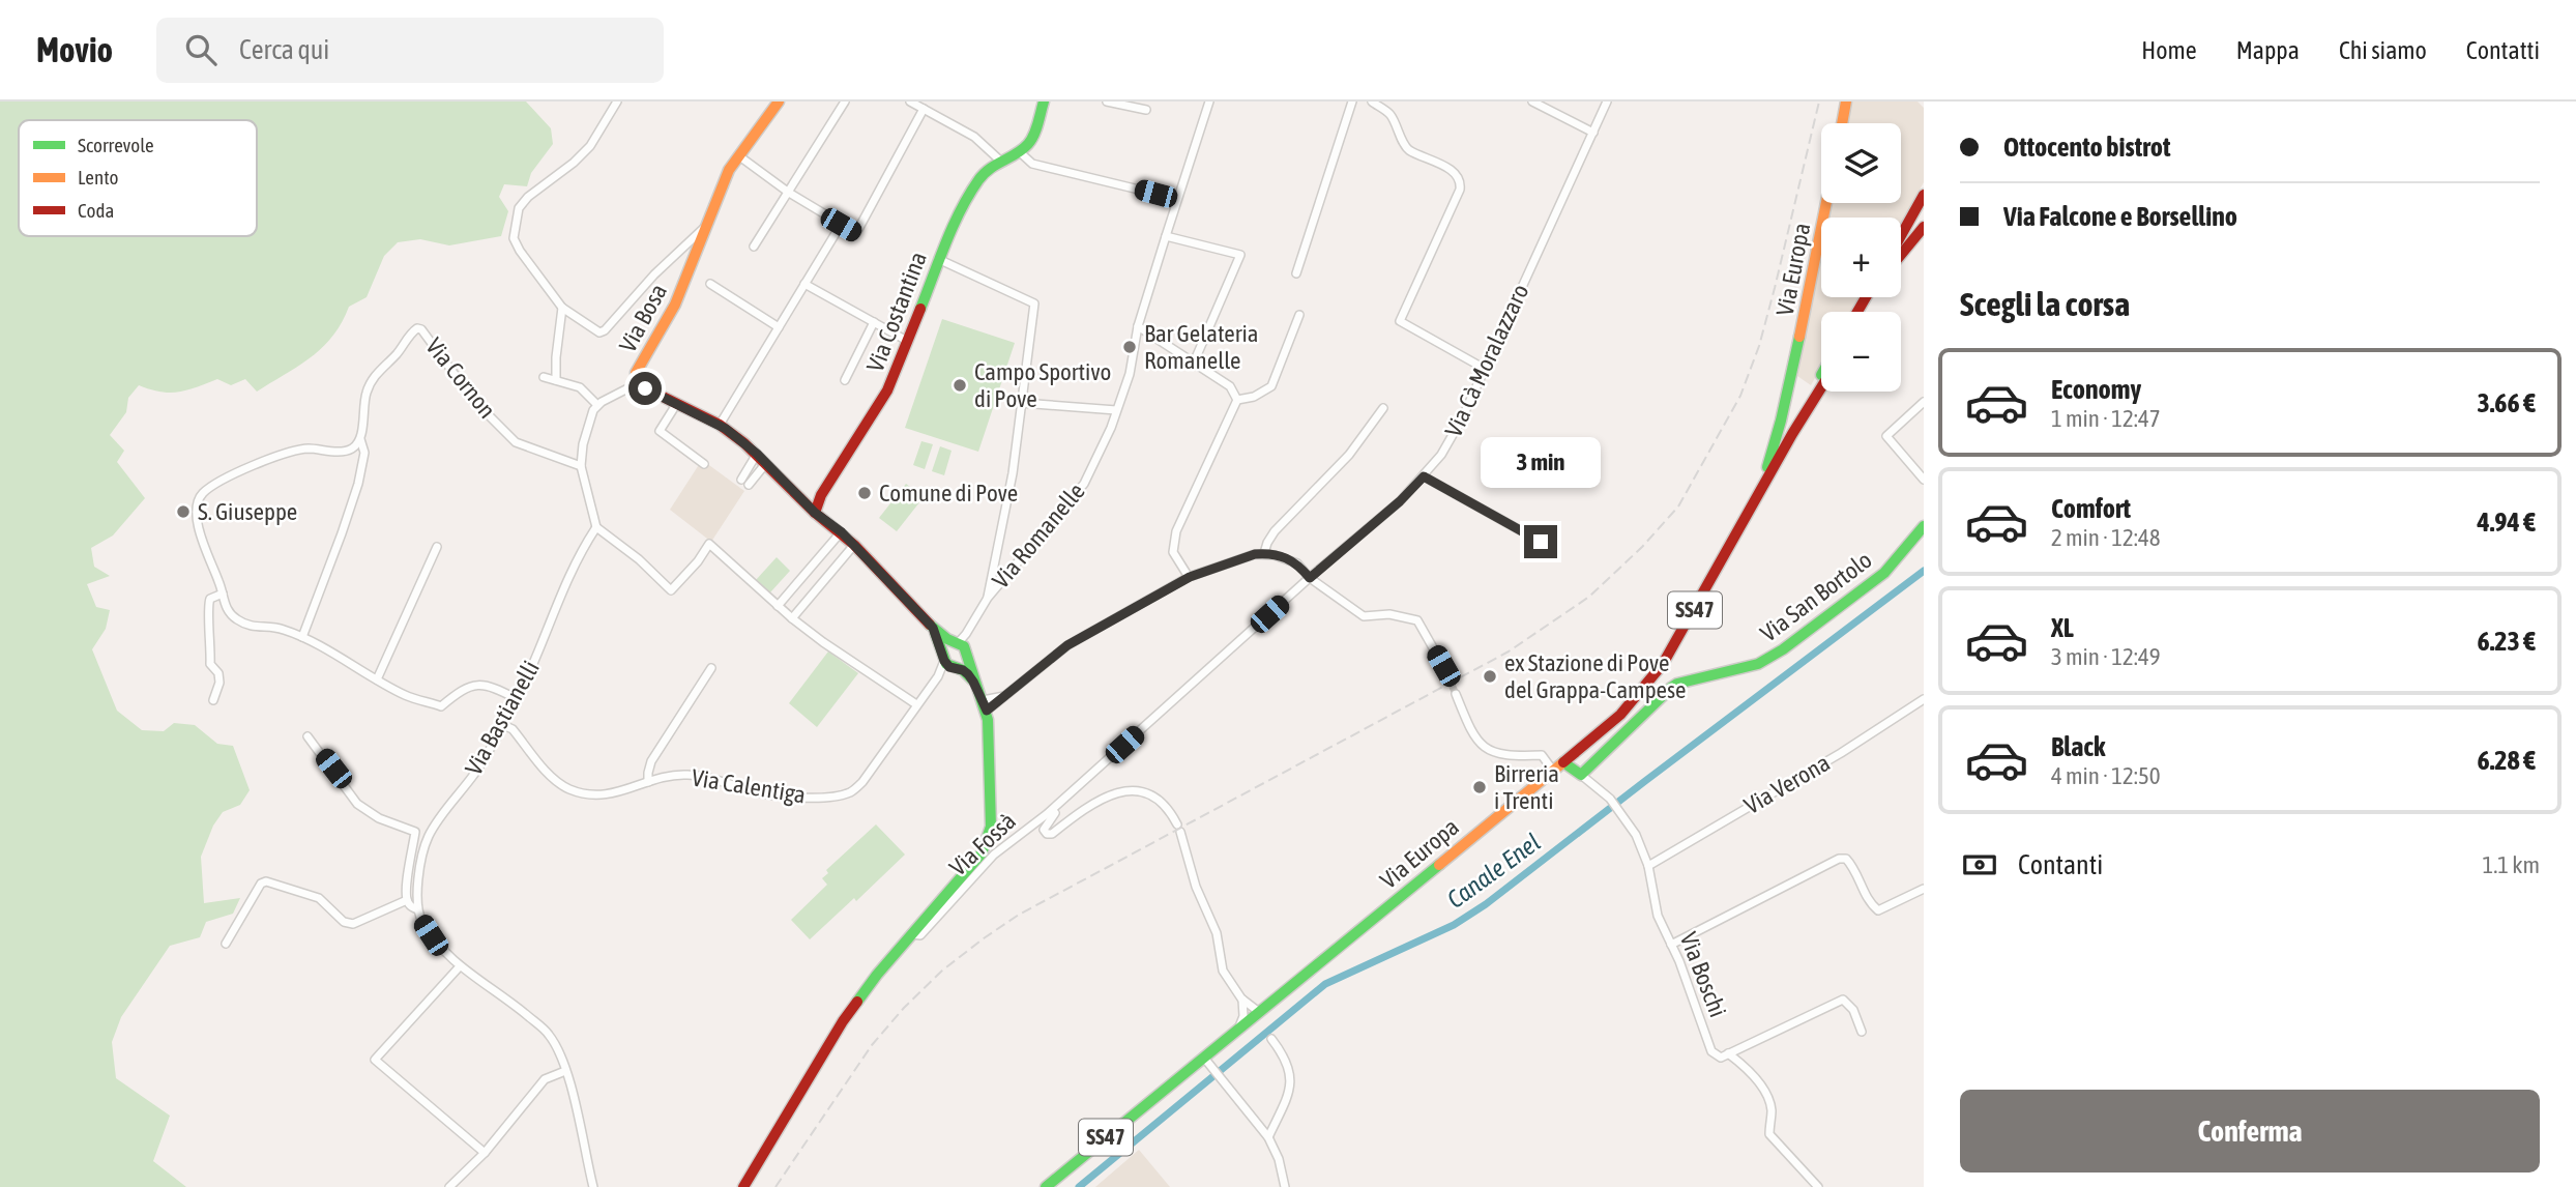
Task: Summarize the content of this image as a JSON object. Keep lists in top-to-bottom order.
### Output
{
  "streets": {
    "main road": [
      "Via Europa",
      "Via Costantina",
      "Via Bosa",
      "Via San Bortolo",
      "SS47",
      "Via Fossà",
      "Via Boschi"
    ],
    "street": [
      "Via Cà Moralazzaro",
      "Via Cornon",
      "Via Romanelle",
      "Via Bastianelli",
      "Via Verona",
      "Via Calentiga"
    ]
  },
  "crossings": [
    ["Via Europa", "SS47"],
    ["Via Europa", "Via Boschi"],
    ["Via Cà Moralazzaro", "Via Fossà"],
    ["Via San Bortolo", "Via Boschi"],
    ["Via Bastianelli", "Via Calentiga"],
    ["Via Verona", "Via Boschi"]
  ],
  "water": ["Canale Enel"],
  "places": [
    "Bar Gelateria Romanelle",
    "Campo Sportivo di Pove",
    "Comune di Pove",
    "S. Giuseppe",
    "ex Stazione di Pove del Grappa-Campese",
    "Birreria i Trenti"
  ],
  "legend": ["Scorrevole", "Lento", "Coda"],
  "page": {
    "header": "Movio",
    "search": "Cerca qui",
    "nav": [
      "Home",
      "Mappa",
      "Chi siamo",
      "Contatti"
    ],
    "banner": ["Ottocento bistrot", "Via Falcone e Borsellino"],
    "map_buttons": ["+", "−"],
    "heading": "Scegli la corsa",
    "list": [
      {
        "name": "Economy",
        "note": "1 min · 12:47",
        "value": "3.66 €"
      },
      {
        "name": "Comfort",
        "note": "2 min · 12:48",
        "value": "4.94 €"
      },
      {
        "name": "XL",
        "note": "3 min · 12:49",
        "value": "6.23 €"
      },
      {
        "name": "Black",
        "note": "4 min · 12:50",
        "value": "6.28 €"
      }
    ],
    "bubble": "3 min",
    "pay": ["Contanti", "1.1 km"],
    "buttons": "Conferma"
  }
}
